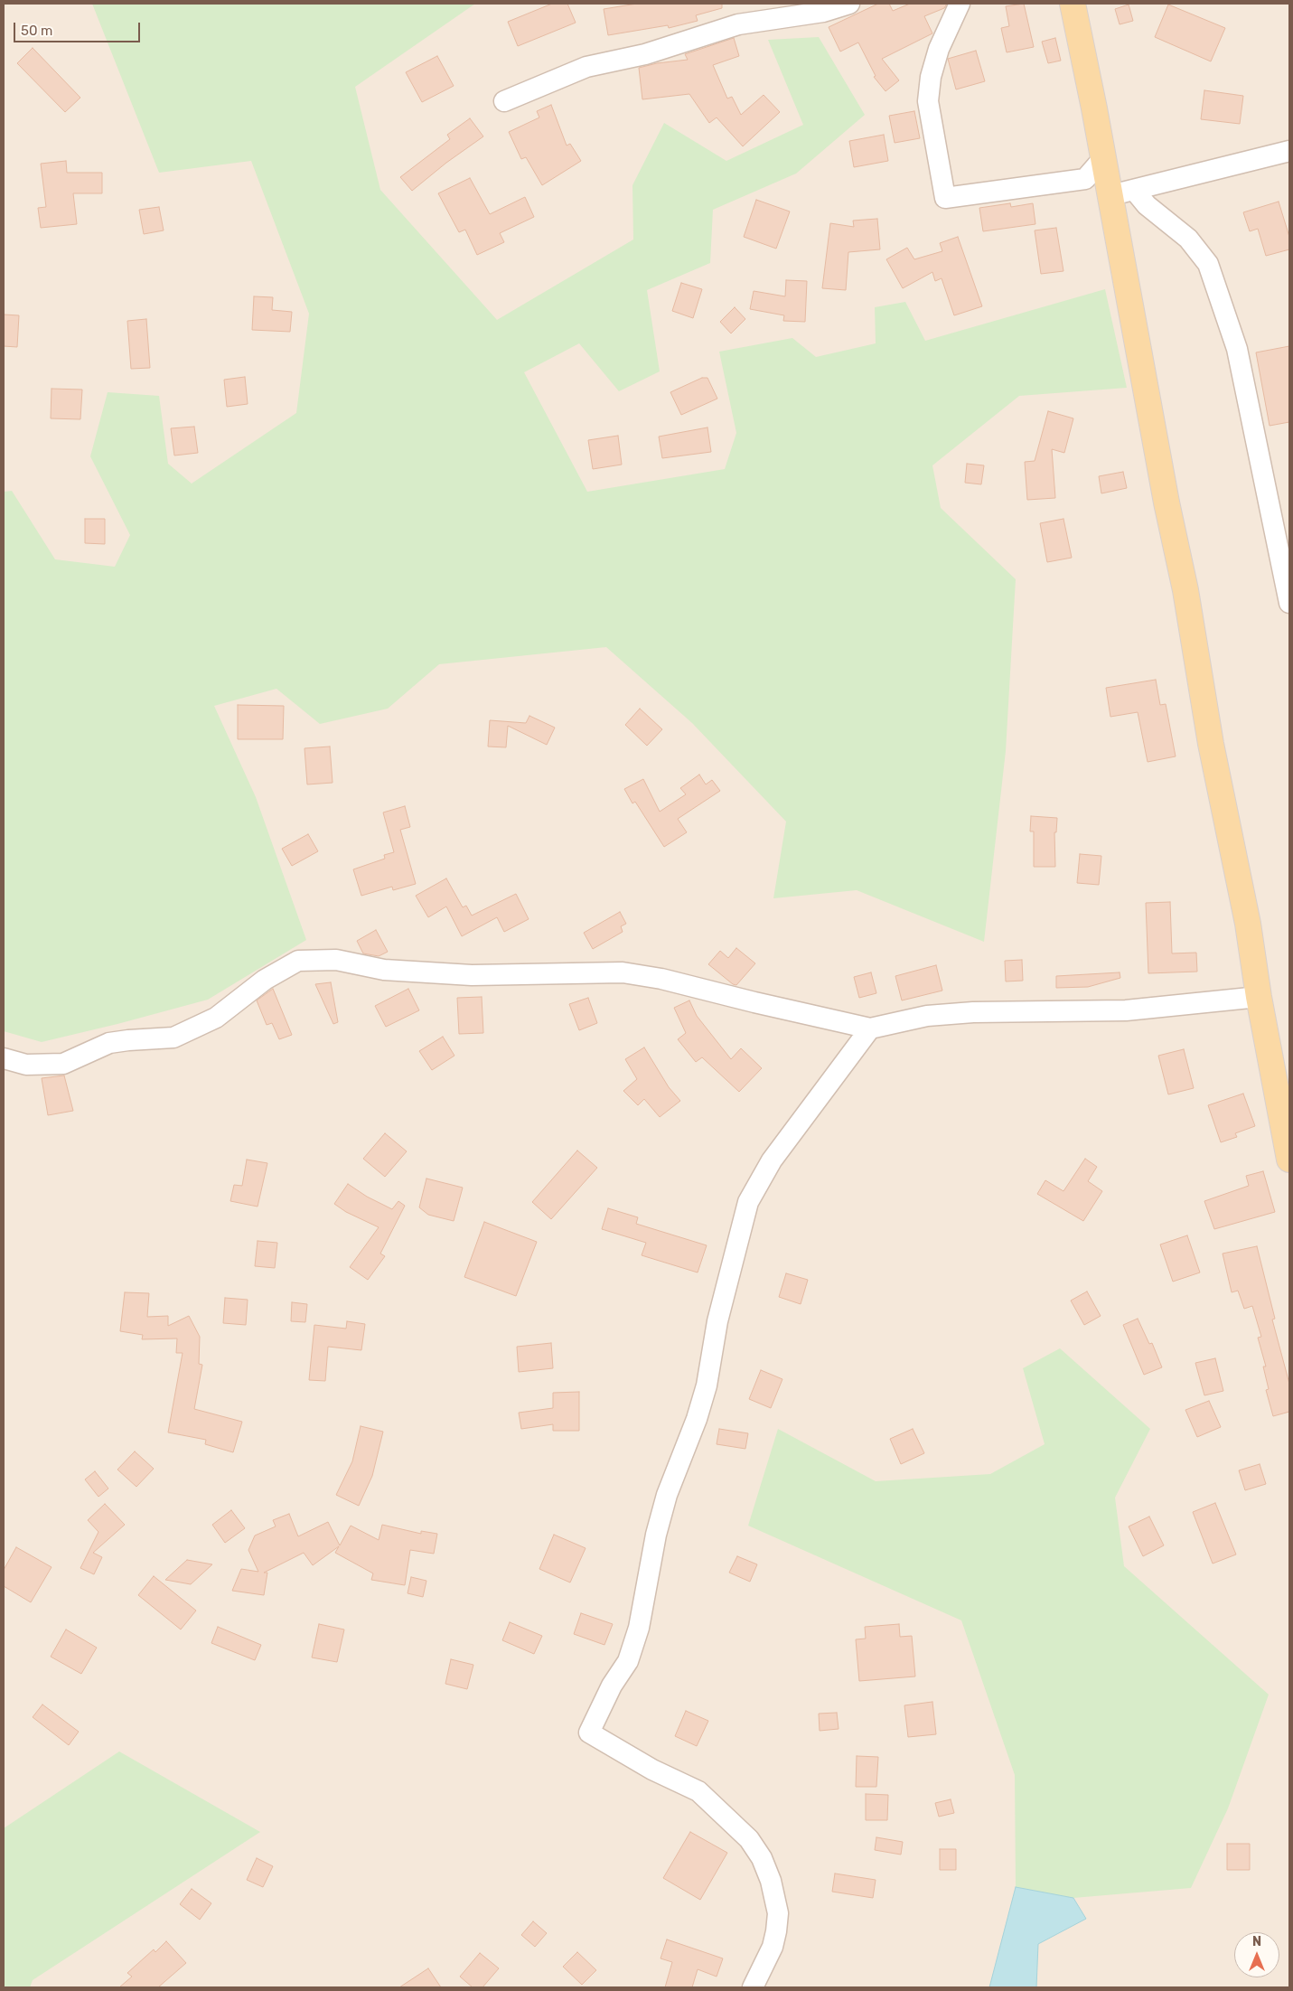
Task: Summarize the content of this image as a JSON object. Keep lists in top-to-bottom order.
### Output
{
  "scale_bar": "50 m",
  "north": "top"
}
